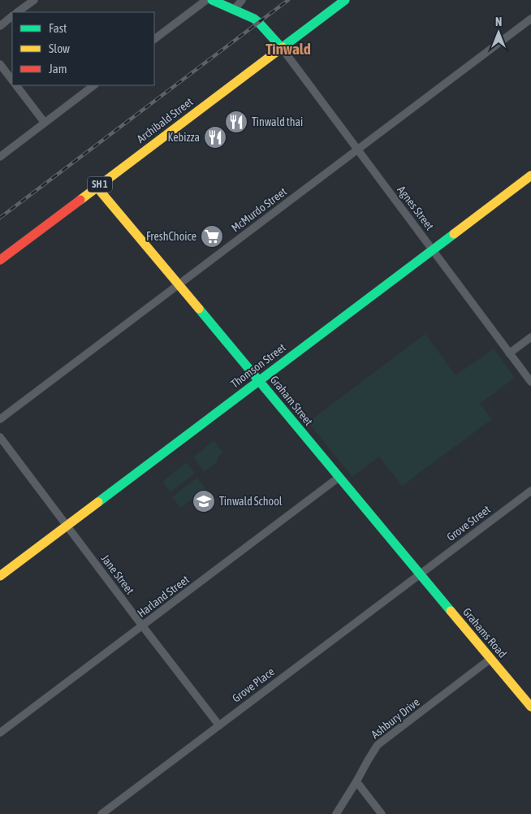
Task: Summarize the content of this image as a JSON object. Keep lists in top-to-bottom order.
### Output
{
  "streets": {
    "main road": [
      "Archibald Street",
      "SH 1",
      "Thomson Street",
      "Graham Street",
      "Grahams Road"
    ],
    "street": [
      "Agnes Street",
      "McMurdo Street",
      "Grove Street",
      "Jane Street",
      "Harland Street",
      "Grove Place",
      "Ashbury Drive"
    ]
  },
  "crossings": [
    ["Archibald Street", "Agnes Street"],
    ["Archibald Street", "Graham Street"],
    ["Agnes Street", "McMurdo Street"],
    ["Agnes Street", "Thomson Street"],
    ["McMurdo Street", "Graham Street"],
    ["Thomson Street", "Graham Street"],
    ["Thomson Street", "Jane Street"],
    ["Graham Street", "Grove Street"],
    ["Graham Street", "Harland Street"],
    ["Graham Street", "Grahams Road"],
    ["Graham Street", "Grove Place"],
    ["Grove Street", "Grahams Road"],
    ["Grove Street", "Grove Place"],
    ["Jane Street", "Harland Street"],
    ["Jane Street", "Grove Place"],
    ["Grahams Road", "Grove Place"],
    ["Grahams Road", "Ashbury Drive"]
  ],
  "districts": ["Tinwald"],
  "places": {
    "restaurant": ["Tinwald thai", "Kebizza"],
    "supermarket": ["FreshChoice"],
    "school or university": ["Tinwald School"]
  },
  "legend": ["Fast", "Slow", "Jam"],
  "north": "top"
}
